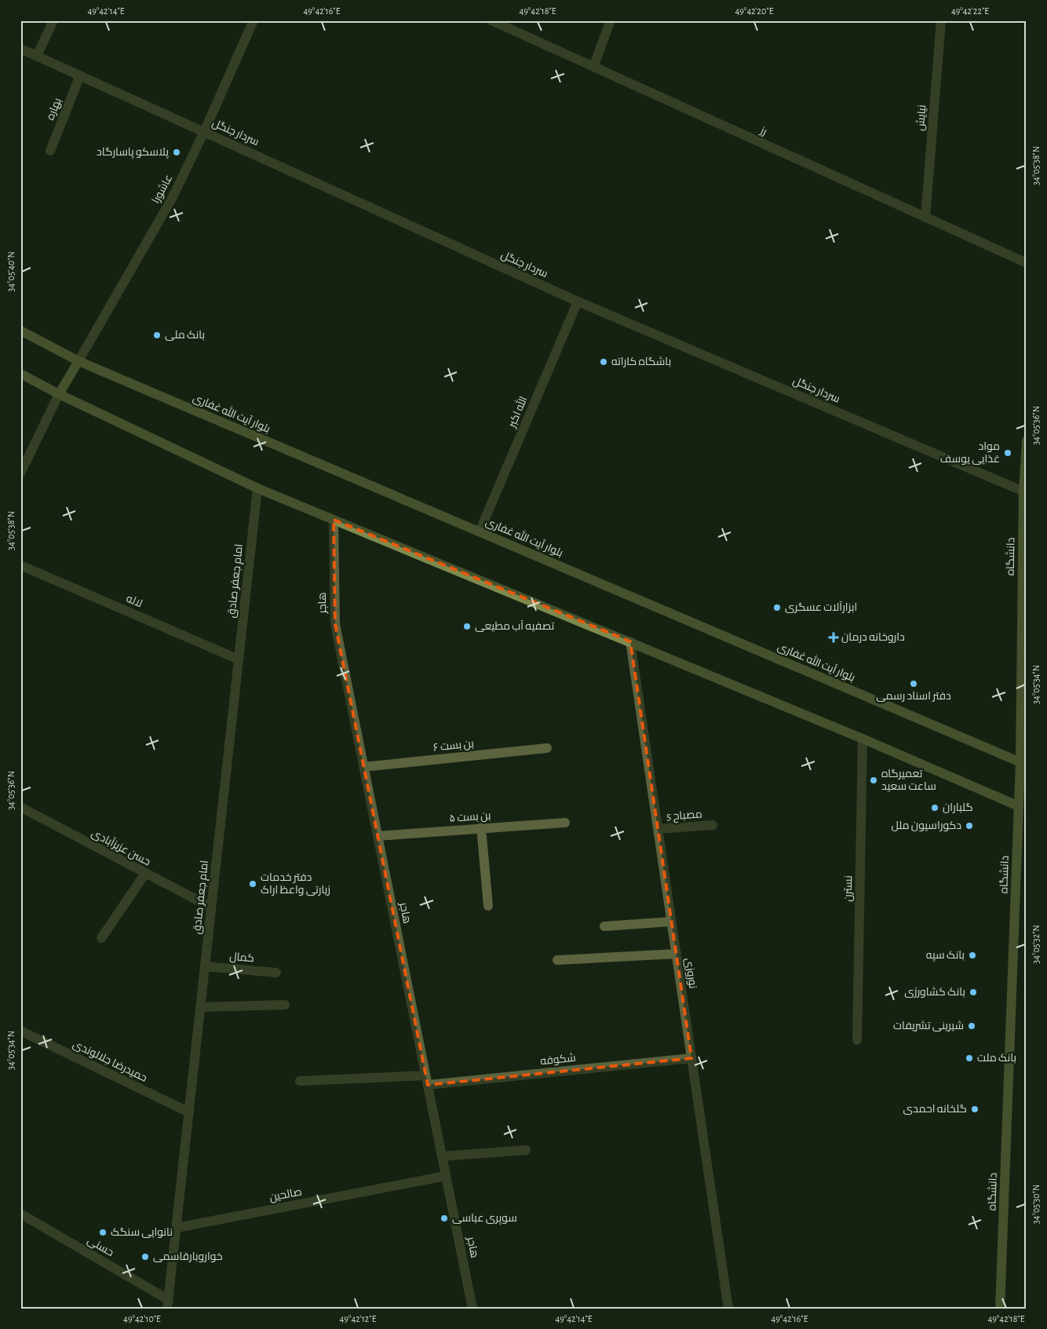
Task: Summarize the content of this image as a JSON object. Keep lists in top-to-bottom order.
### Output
{
  "streets": {
    "main road": ["بلوار آیت الله غفاری", "دانشگاه"],
    "street": [
      "بهاره",
      "نیایش",
      "رز",
      "سردار جنگل",
      "عاشورا",
      "الله اکبر",
      "امام جعفر صادق",
      "لاله",
      "هاجر",
      "بن بست ۶",
      "مصباح 5",
      "بن بست ۵",
      "حسن عزیزآبادی",
      "نسترن",
      "کمال",
      "نوروزی",
      "شکوفه",
      "حمیدرضا جلالوندی",
      "صالحین",
      "حسنی"
    ]
  },
  "crossings": [
    ["بهاره", "سردار جنگل"],
    ["نیایش", "رز"],
    ["سردار جنگل", "عاشورا"],
    ["سردار جنگل", "الله اکبر"],
    ["سردار جنگل", "دانشگاه"],
    ["عاشورا", "بلوار آیت الله غفاری"],
    ["الله اکبر", "بلوار آیت الله غفاری"],
    ["بلوار آیت الله غفاری", "دانشگاه"],
    ["امام جعفر صادق", "لاله"],
    ["امام جعفر صادق", "حسن عزیزآبادی"],
    ["امام جعفر صادق", "کمال"],
    ["امام جعفر صادق", "حمیدرضا جلالوندی"],
    ["امام جعفر صادق", "صالحین"],
    ["امام جعفر صادق", "حسنی"],
    ["هاجر", "بن بست ۶"],
    ["هاجر", "بن بست ۵"],
    ["هاجر", "شکوفه"],
    ["هاجر", "صالحین"],
    ["مصباح 5", "نوروزی"],
    ["نوروزی", "شکوفه"]
  ],
  "places": {
    "other": [
      "پلاسکو پاسارگاد",
      "بانک ملی",
      "باشگاه کاراته",
      "مواد غذایی یوسف",
      "ابزارآلات عسگری",
      "تصفیه آب مطیعی",
      "دفتر اسناد رسمی",
      "تعمیرگاه ساعت سعید",
      "گلباران",
      "دکوراسیون ملل",
      "دفتر خدمات زیارتی واعظ اراک",
      "بانک سپه",
      "بانک کشاورزی",
      "شیرینی تشریفات",
      "بانک ملت",
      "گلخانه احمدی",
      "سوپری عباسی",
      "نانوایی سنگک",
      "خواروبارقاسمی"
    ],
    "health": ["داروخانه درمان"]
  },
  "coordinates": [
    "49°42'14\"E",
    "49°42'16\"E",
    "49°42'18\"E",
    "49°42'20\"E",
    "49°42'22\"E",
    "34°05'38\"N",
    "34°05'40\"N",
    "34°05'36\"N",
    "34°05'34\"N",
    "34°05'32\"N",
    "34°05'30\"N",
    "49°42'10\"E",
    "49°42'12\"E"
  ]
}
